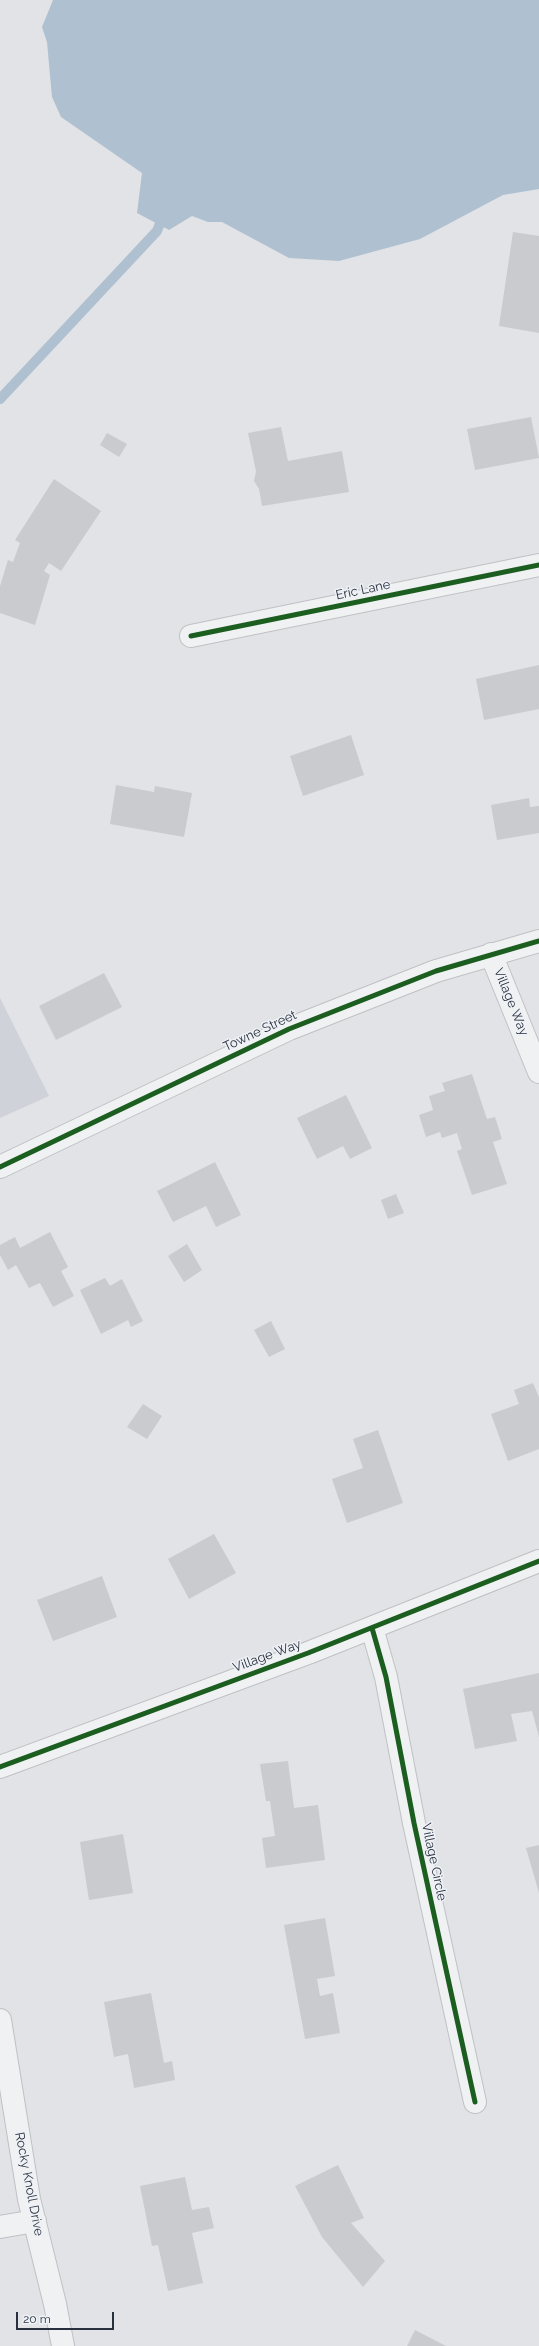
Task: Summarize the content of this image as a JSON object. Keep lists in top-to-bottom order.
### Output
{
  "streets": {
    "street": [
      "Eric Lane",
      "Village Way",
      "Towne Street",
      "Village Circle",
      "Rocky Knoll Drive"
    ]
  },
  "crossings": [
    ["Village Way", "Towne Street"],
    ["Village Way", "Village Circle"]
  ],
  "scale_bar": "20 m"
}
